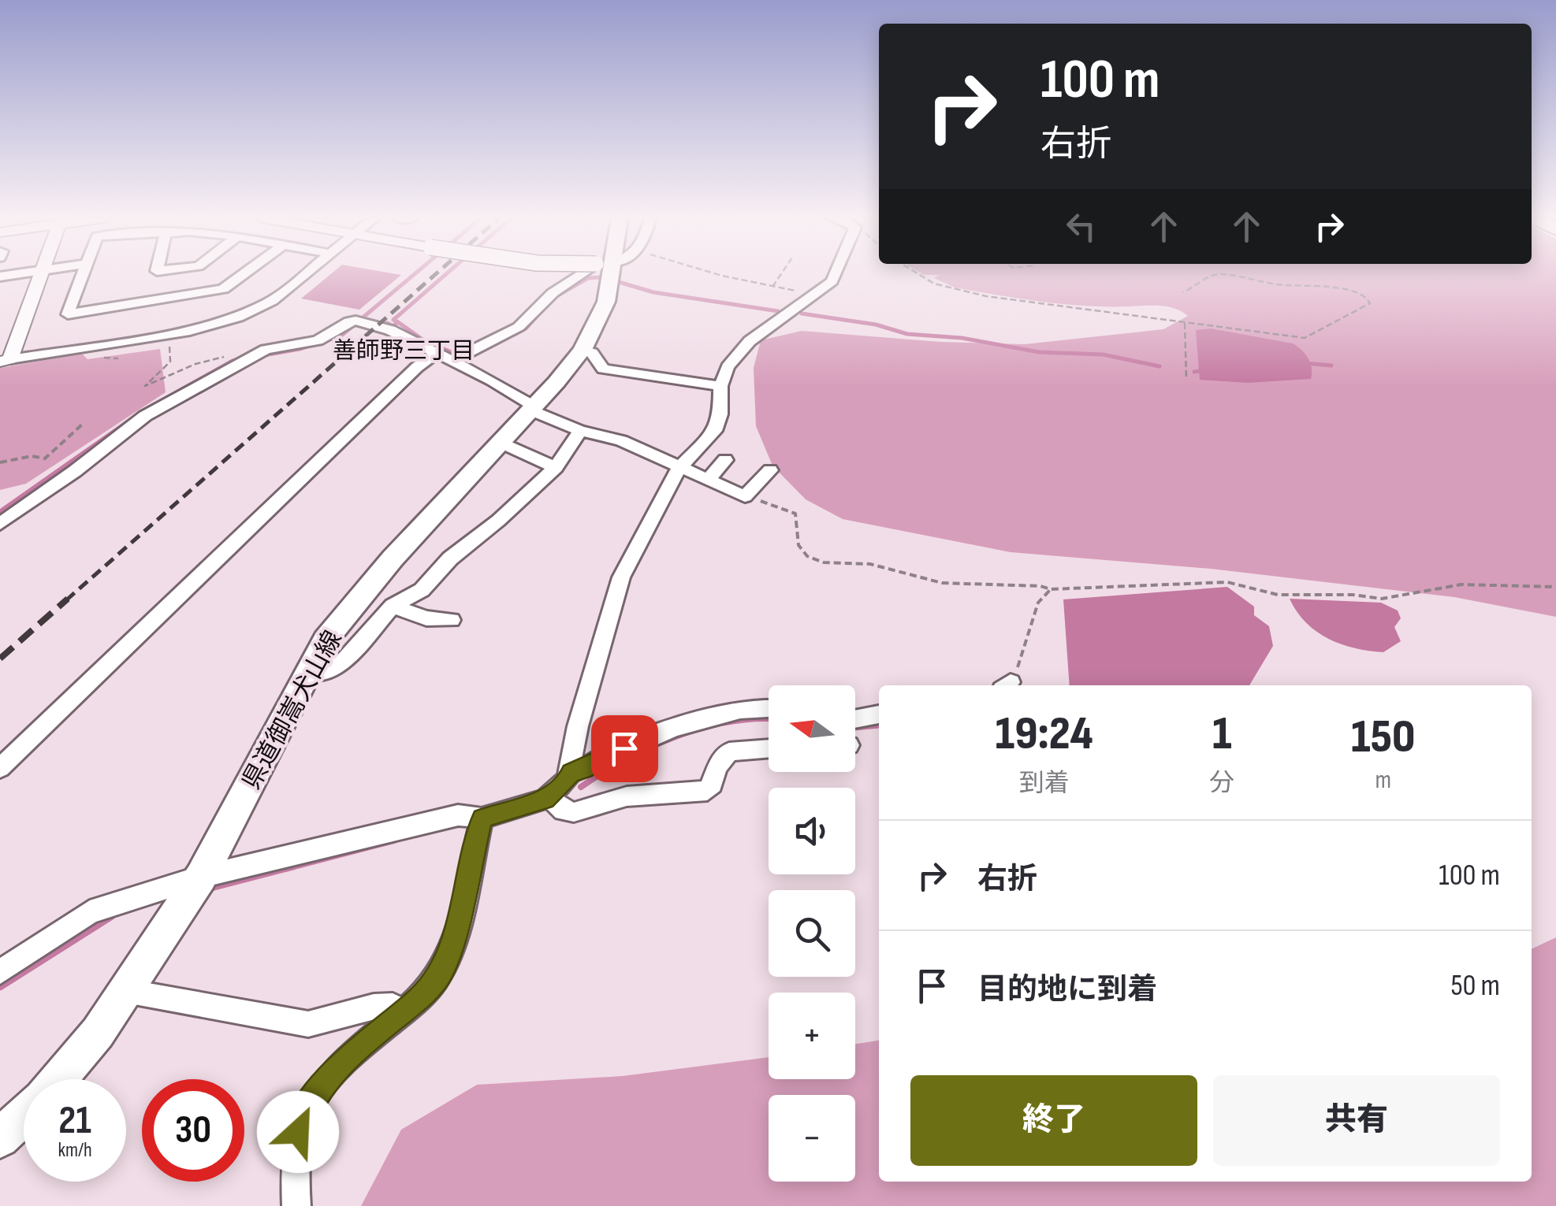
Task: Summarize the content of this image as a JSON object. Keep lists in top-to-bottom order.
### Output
{
  "streets": {
    "main road": ["県道御嵩犬山線"]
  },
  "districts": ["善師野三丁目"],
  "north": "left",
  "page": {
    "turn": ["100 m", "右折"],
    "map_buttons": ["+", "−"],
    "eta": [
      "19:24",
      "到着",
      "1",
      "分",
      "150",
      "m"
    ],
    "list": [
      {
        "name": "右折",
        "value": "100 m"
      },
      {
        "name": "目的地に到着",
        "value": "50 m"
      }
    ],
    "buttons": ["終了", "共有"],
    "speed": "21 km/h",
    "limit": "30"
  }
}
